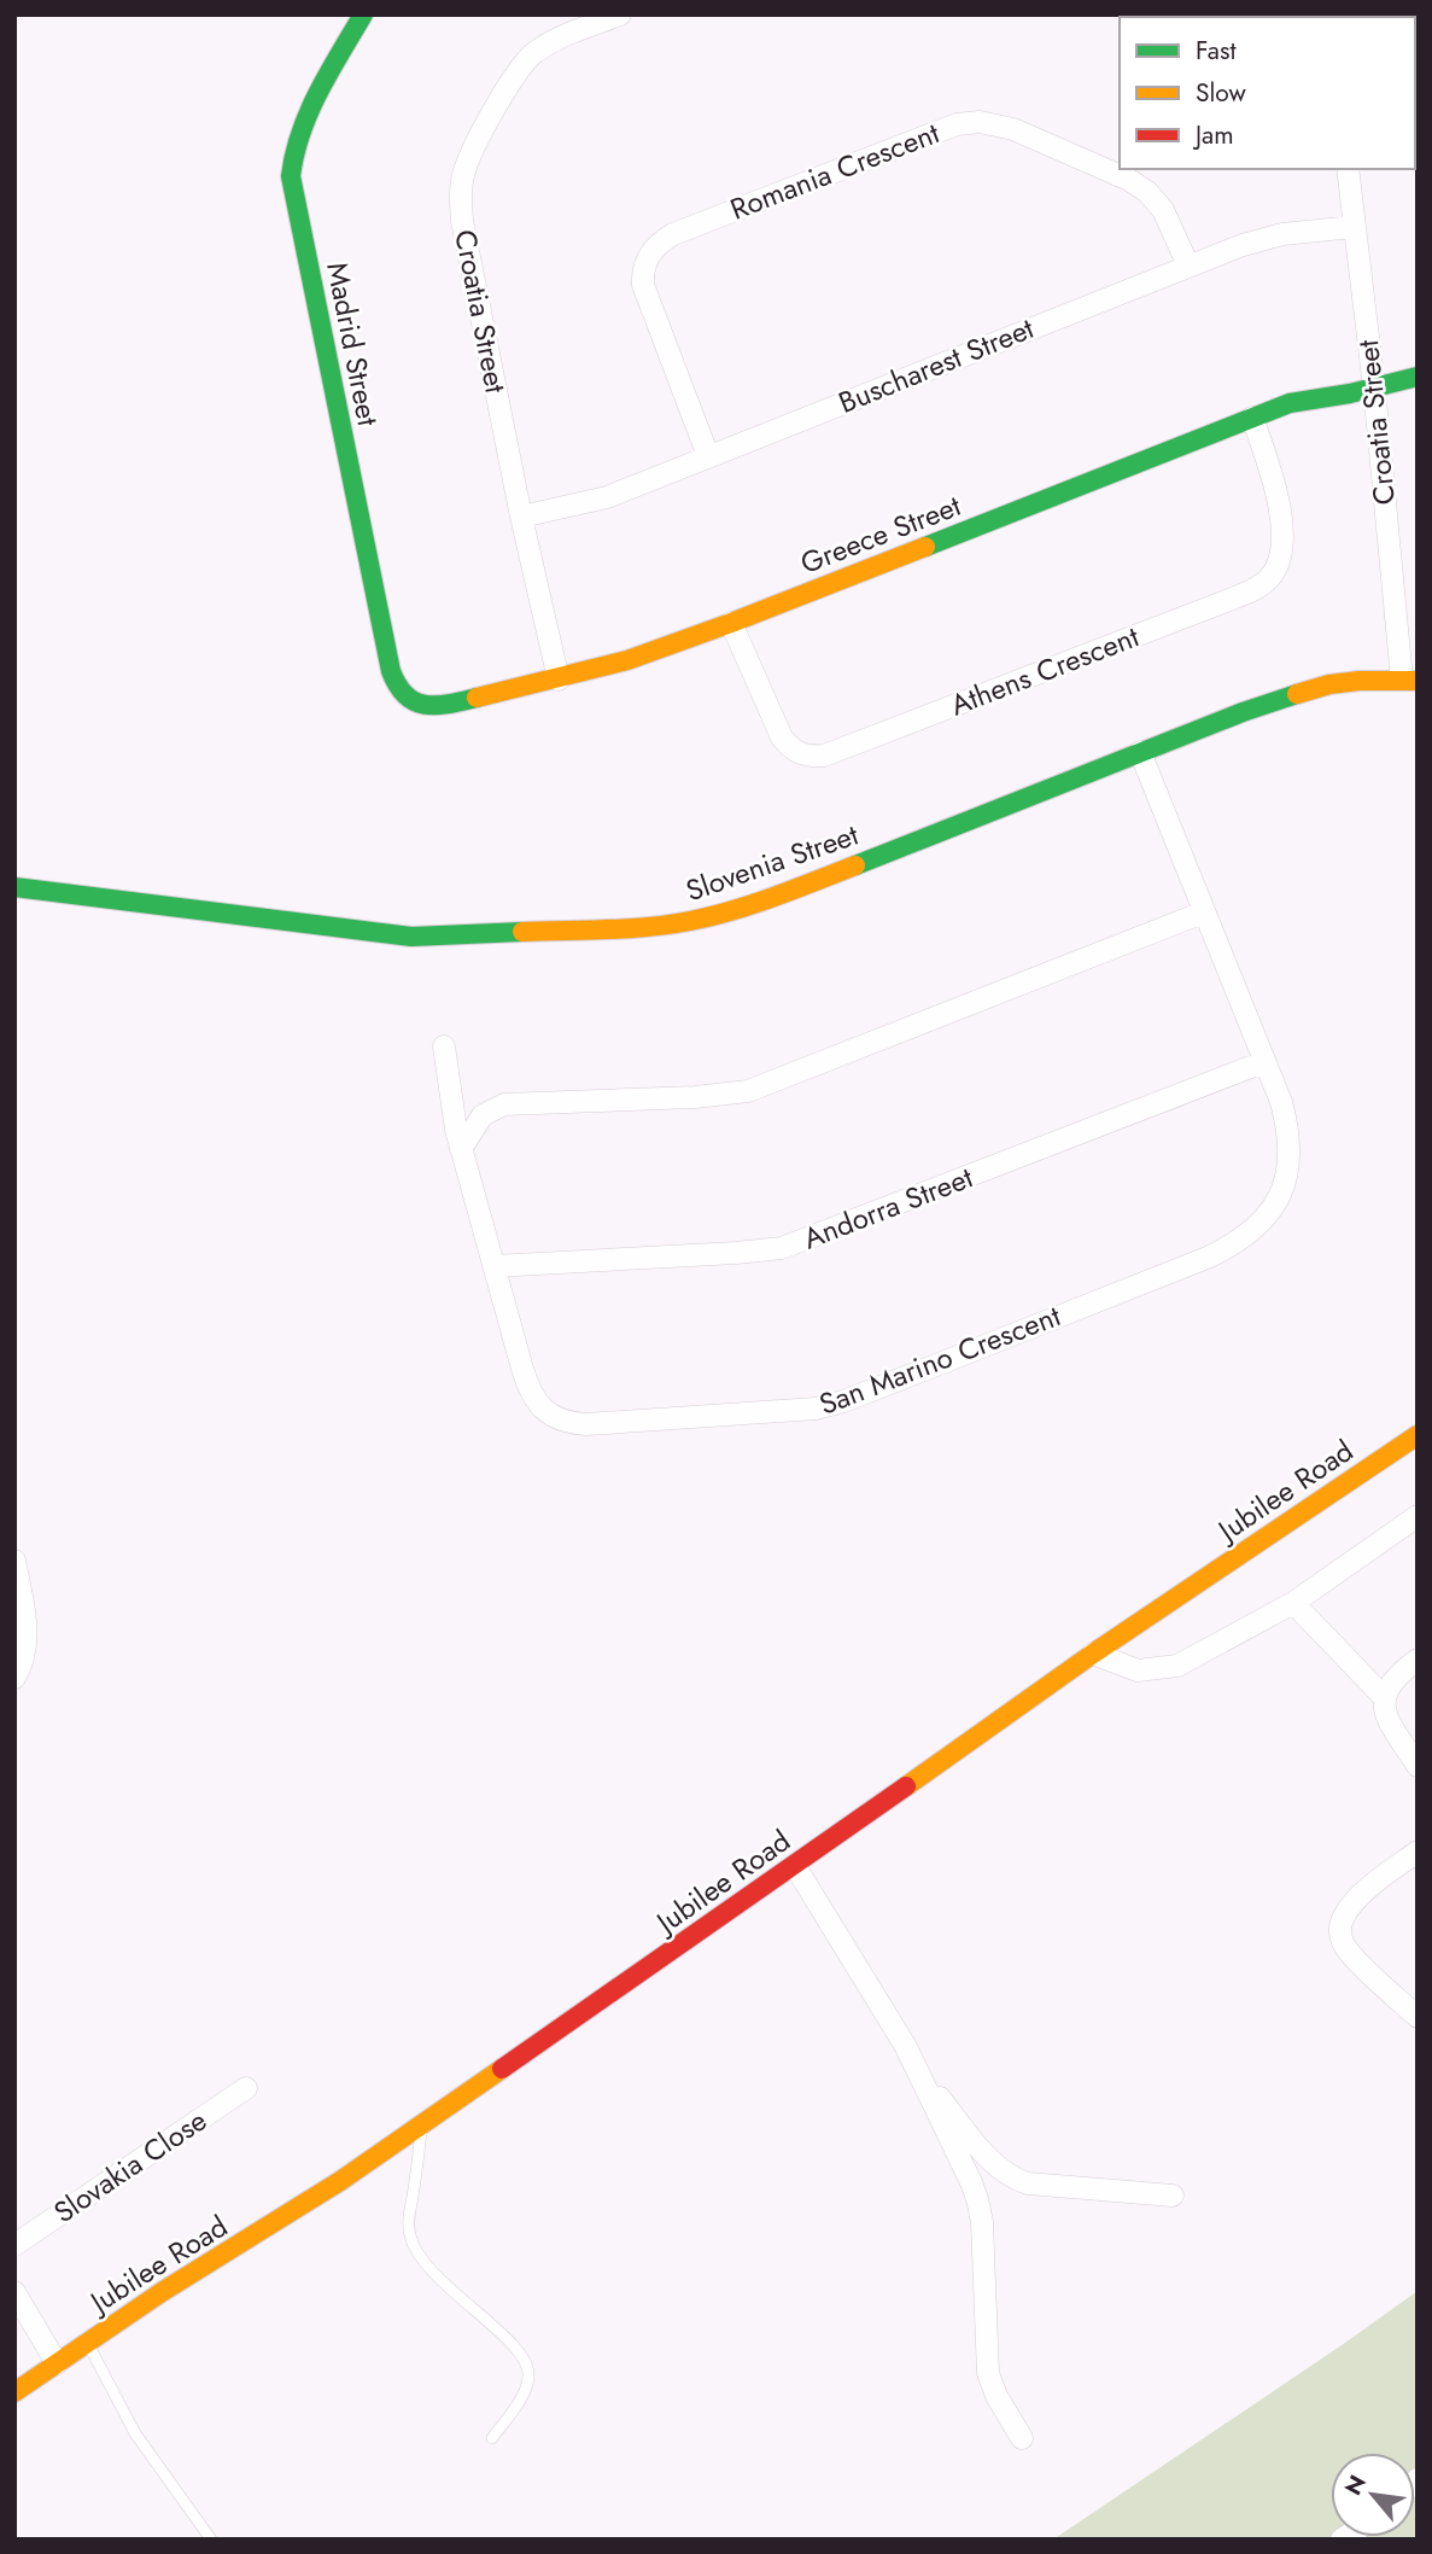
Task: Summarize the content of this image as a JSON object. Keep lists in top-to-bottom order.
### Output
{
  "streets": {
    "street": [
      "Romania Crescent",
      "Croatia Street",
      "Madrid Street",
      "Buscharest Street",
      "Greece Street",
      "Athens Crescent",
      "Slovenia Street",
      "Andorra Street",
      "San Marino Crescent",
      "Jubilee Road",
      "Slovakia Close"
    ]
  },
  "crossings": [
    ["Romania Crescent", "Buscharest Street"],
    ["Croatia Street", "Buscharest Street"],
    ["Croatia Street", "Greece Street"],
    ["Croatia Street", "Slovenia Street"],
    ["Madrid Street", "Greece Street"],
    ["Greece Street", "Athens Crescent"],
    ["Slovenia Street", "San Marino Crescent"],
    ["Andorra Street", "San Marino Crescent"]
  ],
  "legend": ["Fast", "Slow", "Jam"],
  "north": "top left"
}
